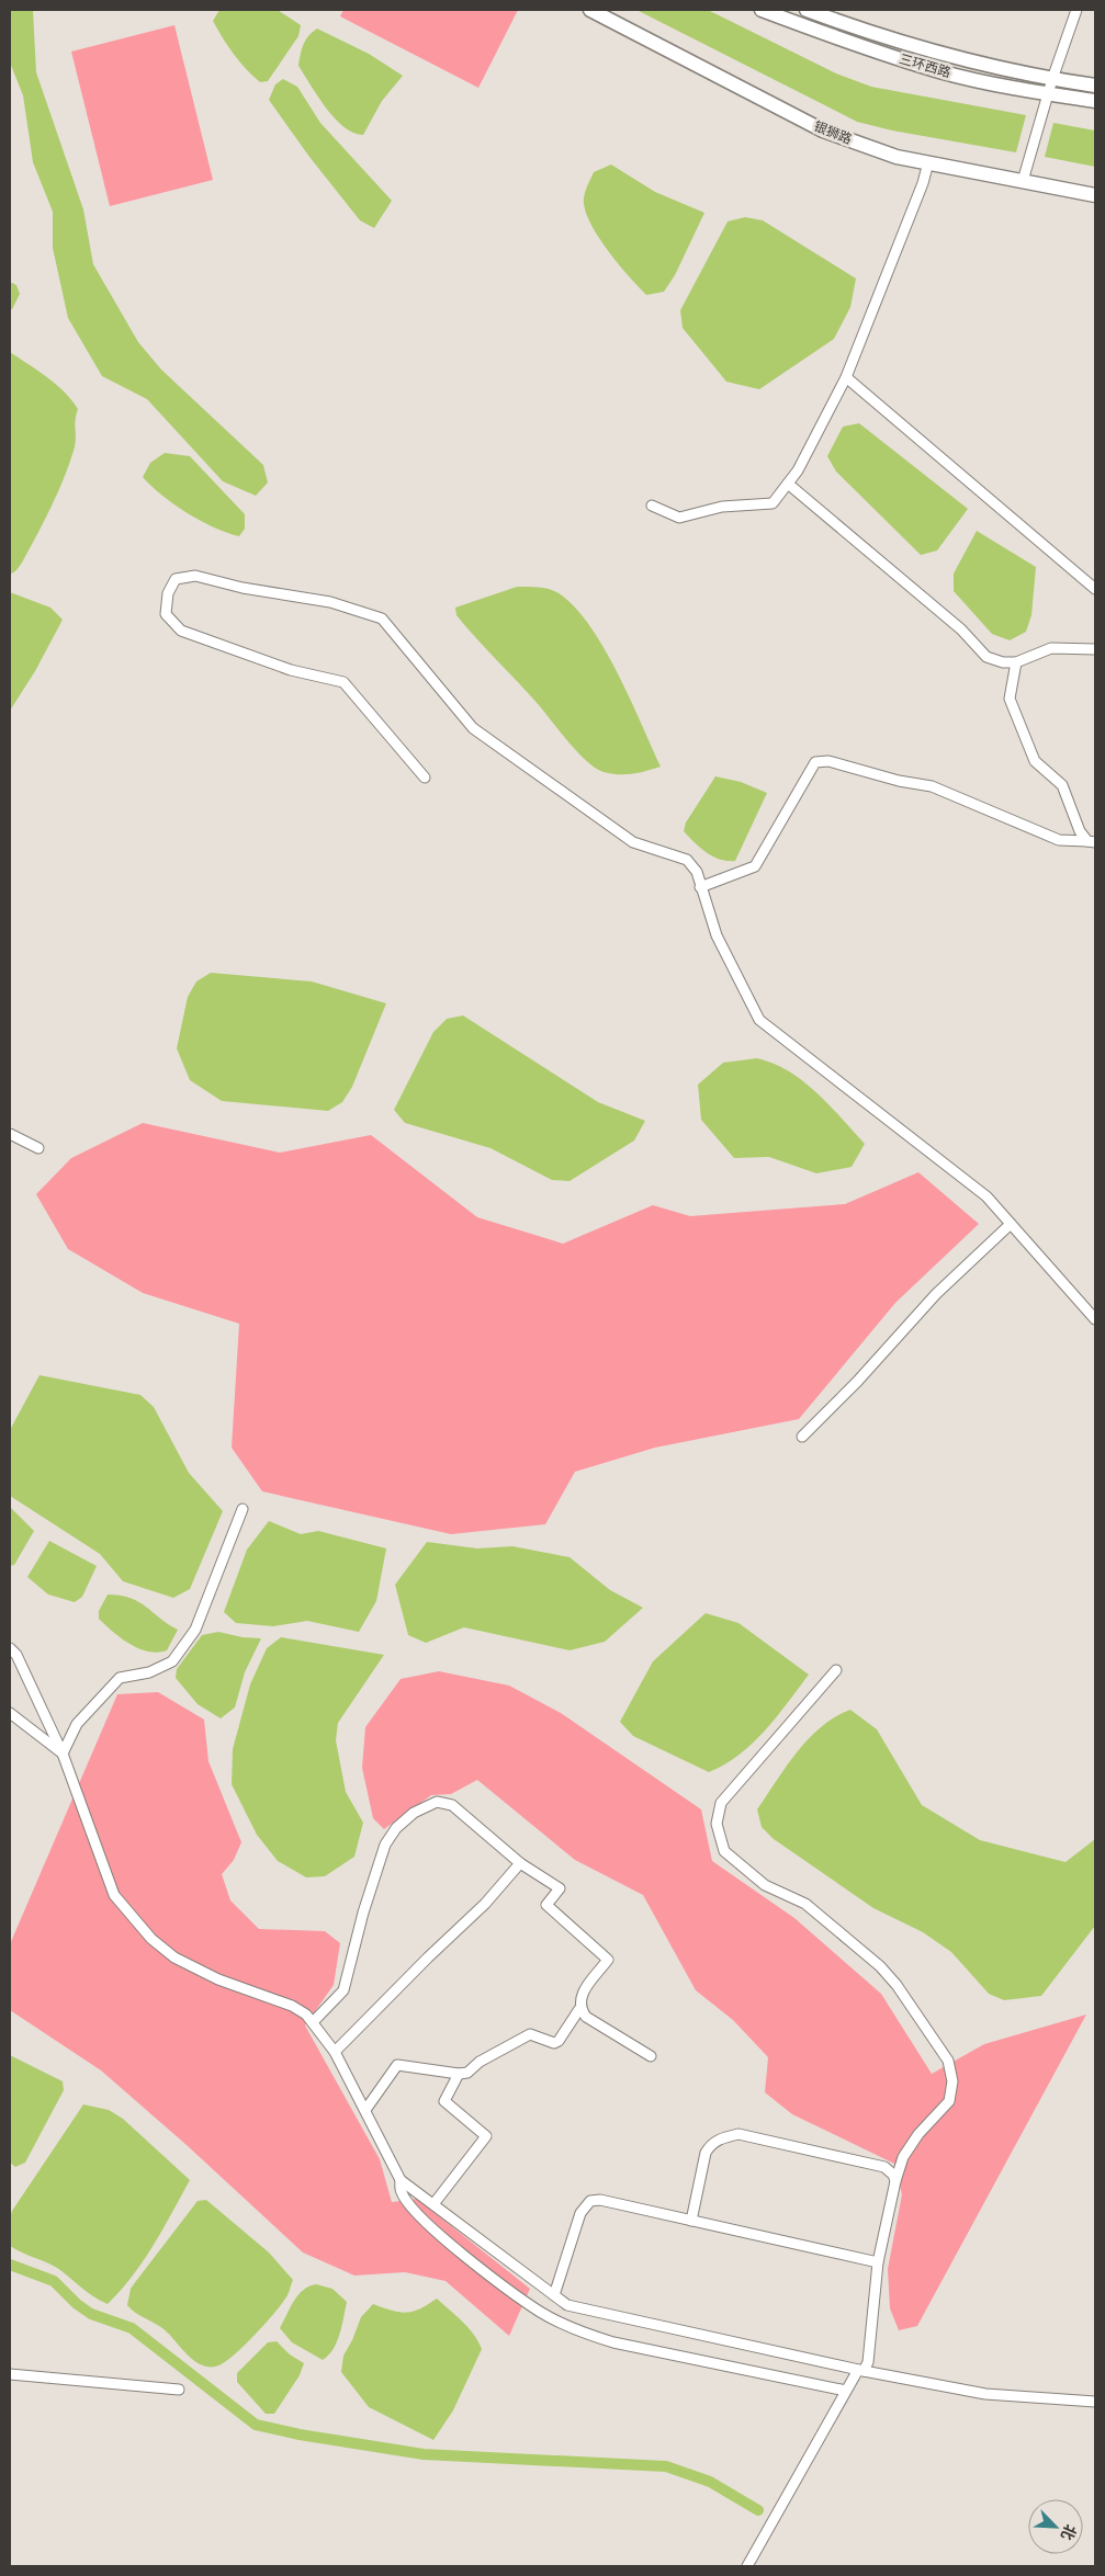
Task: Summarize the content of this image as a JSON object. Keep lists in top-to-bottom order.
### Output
{
  "streets": {
    "main road": ["三环西路", "银狮路"]
  },
  "north": "bottom right"
}
